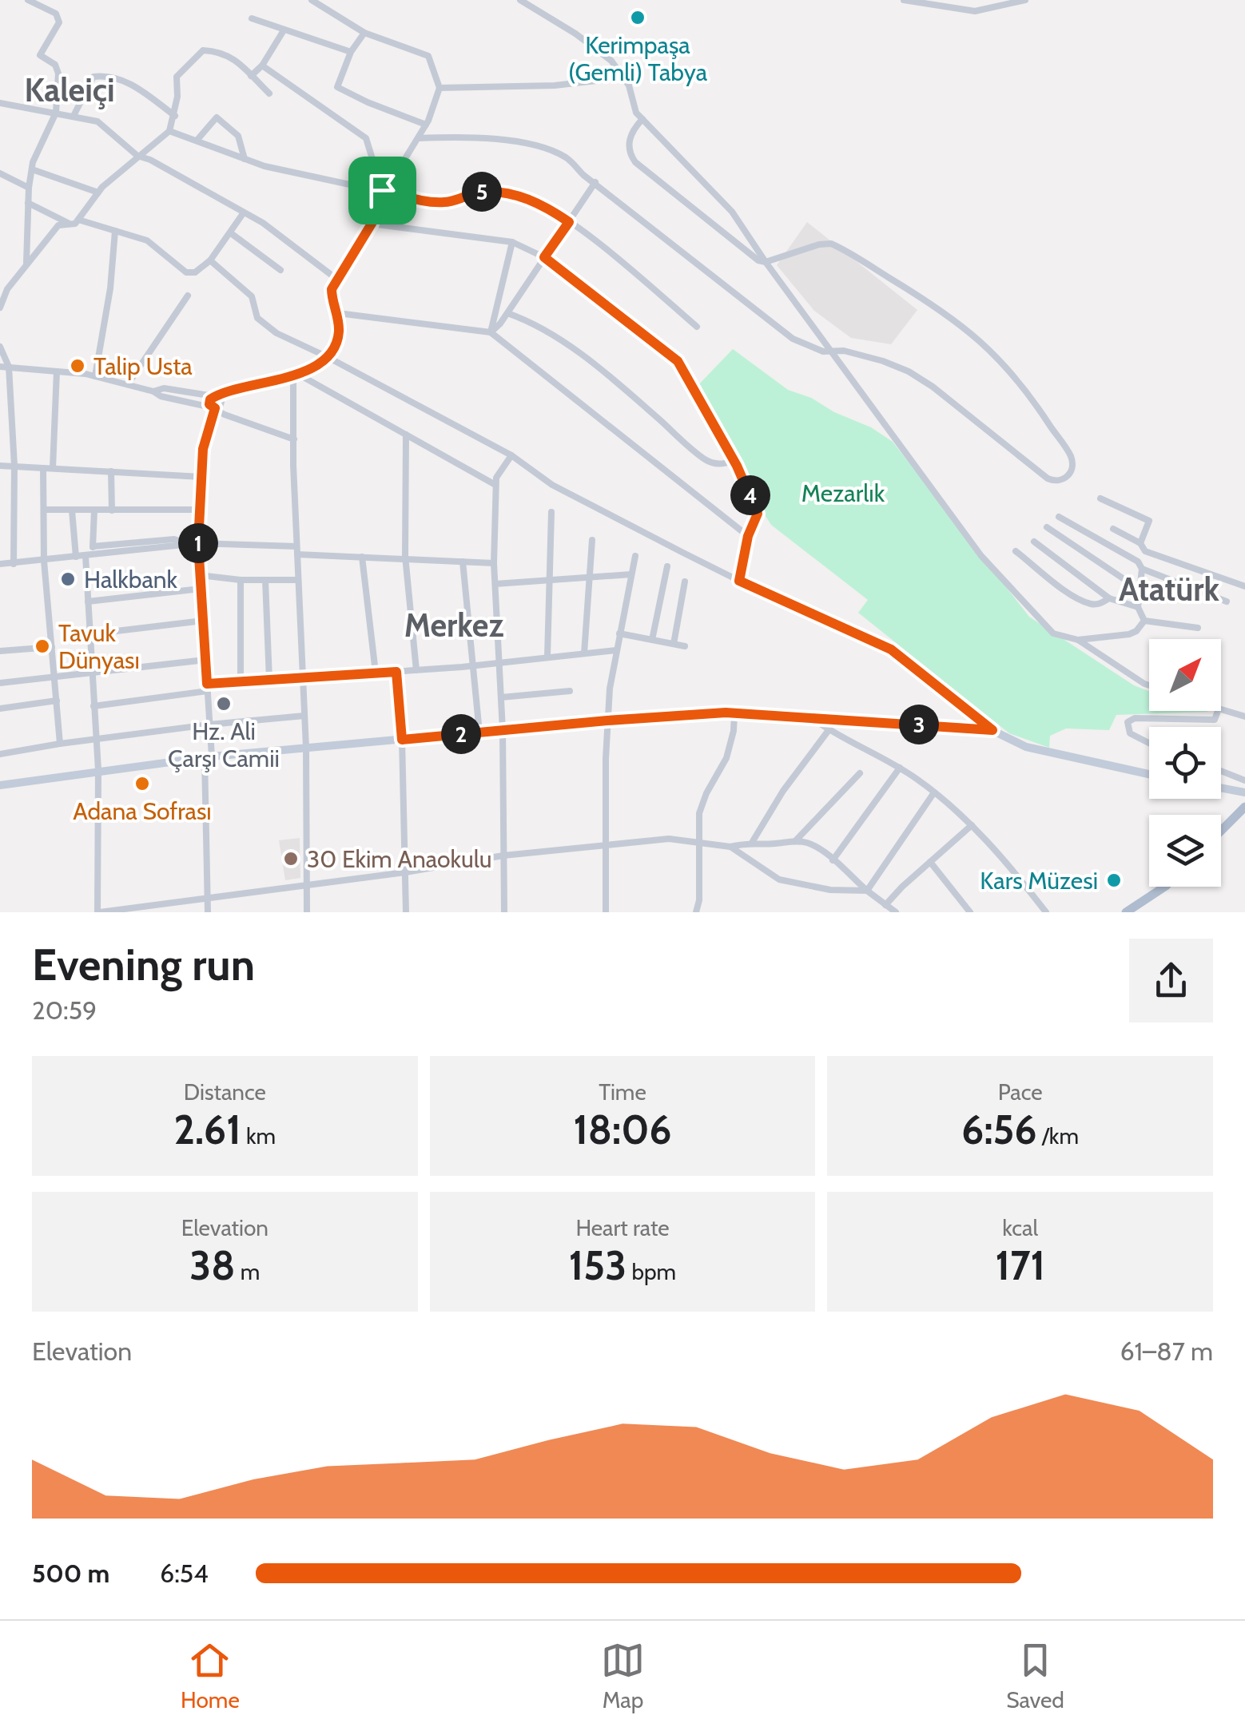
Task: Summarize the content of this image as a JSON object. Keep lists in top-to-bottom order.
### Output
{
  "districts": ["Kaleiçi", "Atatürk", "Merkez"],
  "parks": ["Mezarlık"],
  "places": [
    "Kerimpaşa (Gemli) Tabya",
    "Talip Usta",
    "Halkbank",
    "Tavuk Dünyası",
    "Hz. Ali Çarşı Camii",
    "Adana Sofrası",
    "30 Ekim Anaokulu",
    "Kars Müzesi̇"
  ],
  "north": "top right",
  "page": {
    "pins": [
      "5",
      "4",
      "1",
      "3",
      "2"
    ],
    "heading": ["Evening run", "20:59"],
    "stats": [
      ["Distance", "2.61 km"],
      ["Time", "18:06"],
      ["Pace", "6:56 /km"],
      ["Elevation", "38 m"],
      ["Heart rate", "153 bpm"],
      ["kcal", "171"]
    ],
    "chart": ["Elevation", "61–87 m"],
    "list": [
      {
        "name": "500 m",
        "note": "6:54"
      }
    ],
    "tabs": ["Home", "Map", "Saved"]
  }
}
